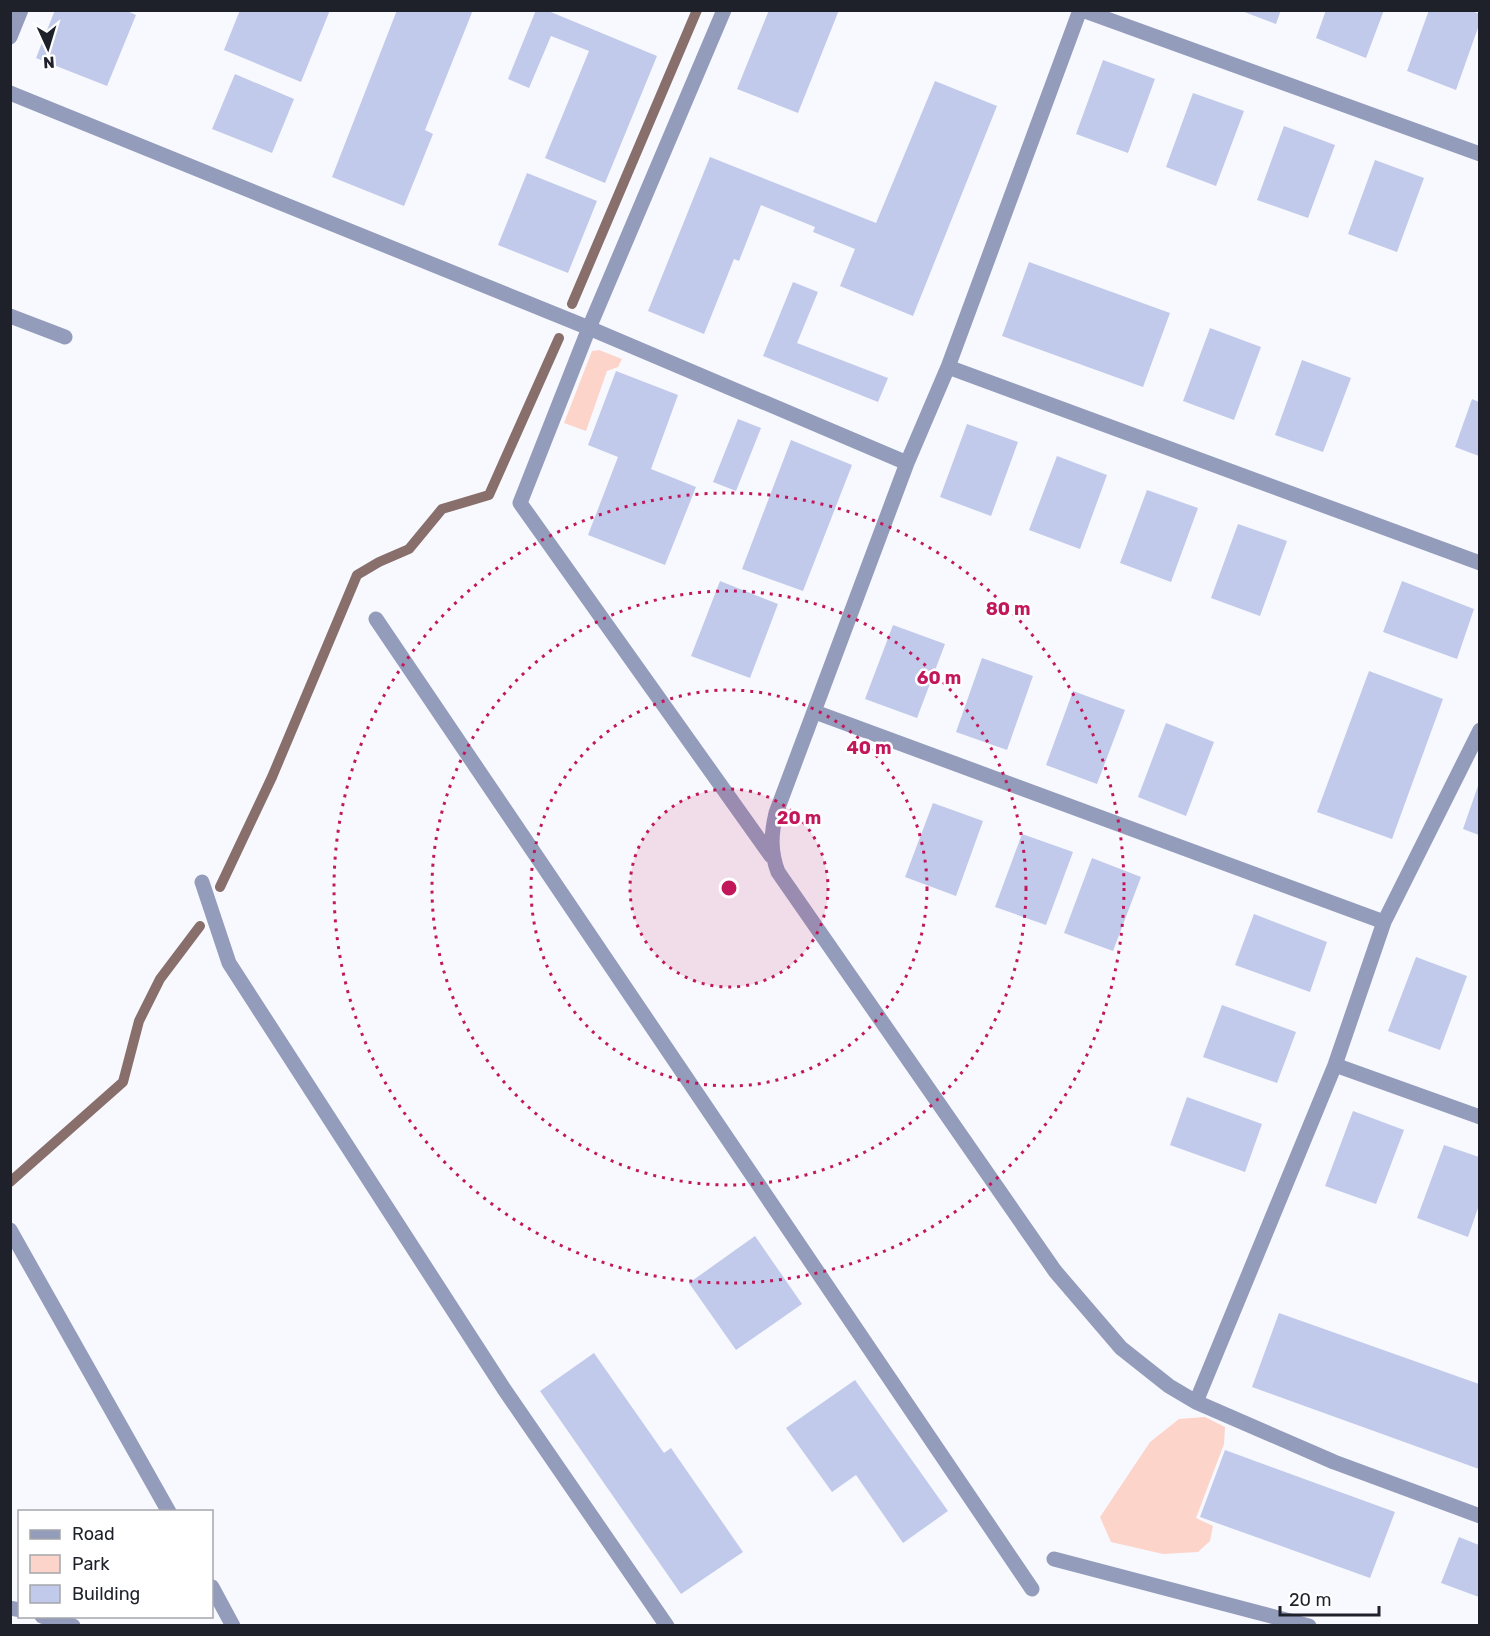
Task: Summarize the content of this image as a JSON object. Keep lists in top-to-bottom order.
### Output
{
  "legend": ["Road", "Park", "Building"],
  "scale_bar": "20 m",
  "north": "bottom",
  "rings": [
    "80 m",
    "60 m",
    "40 m",
    "20 m"
  ]
}
